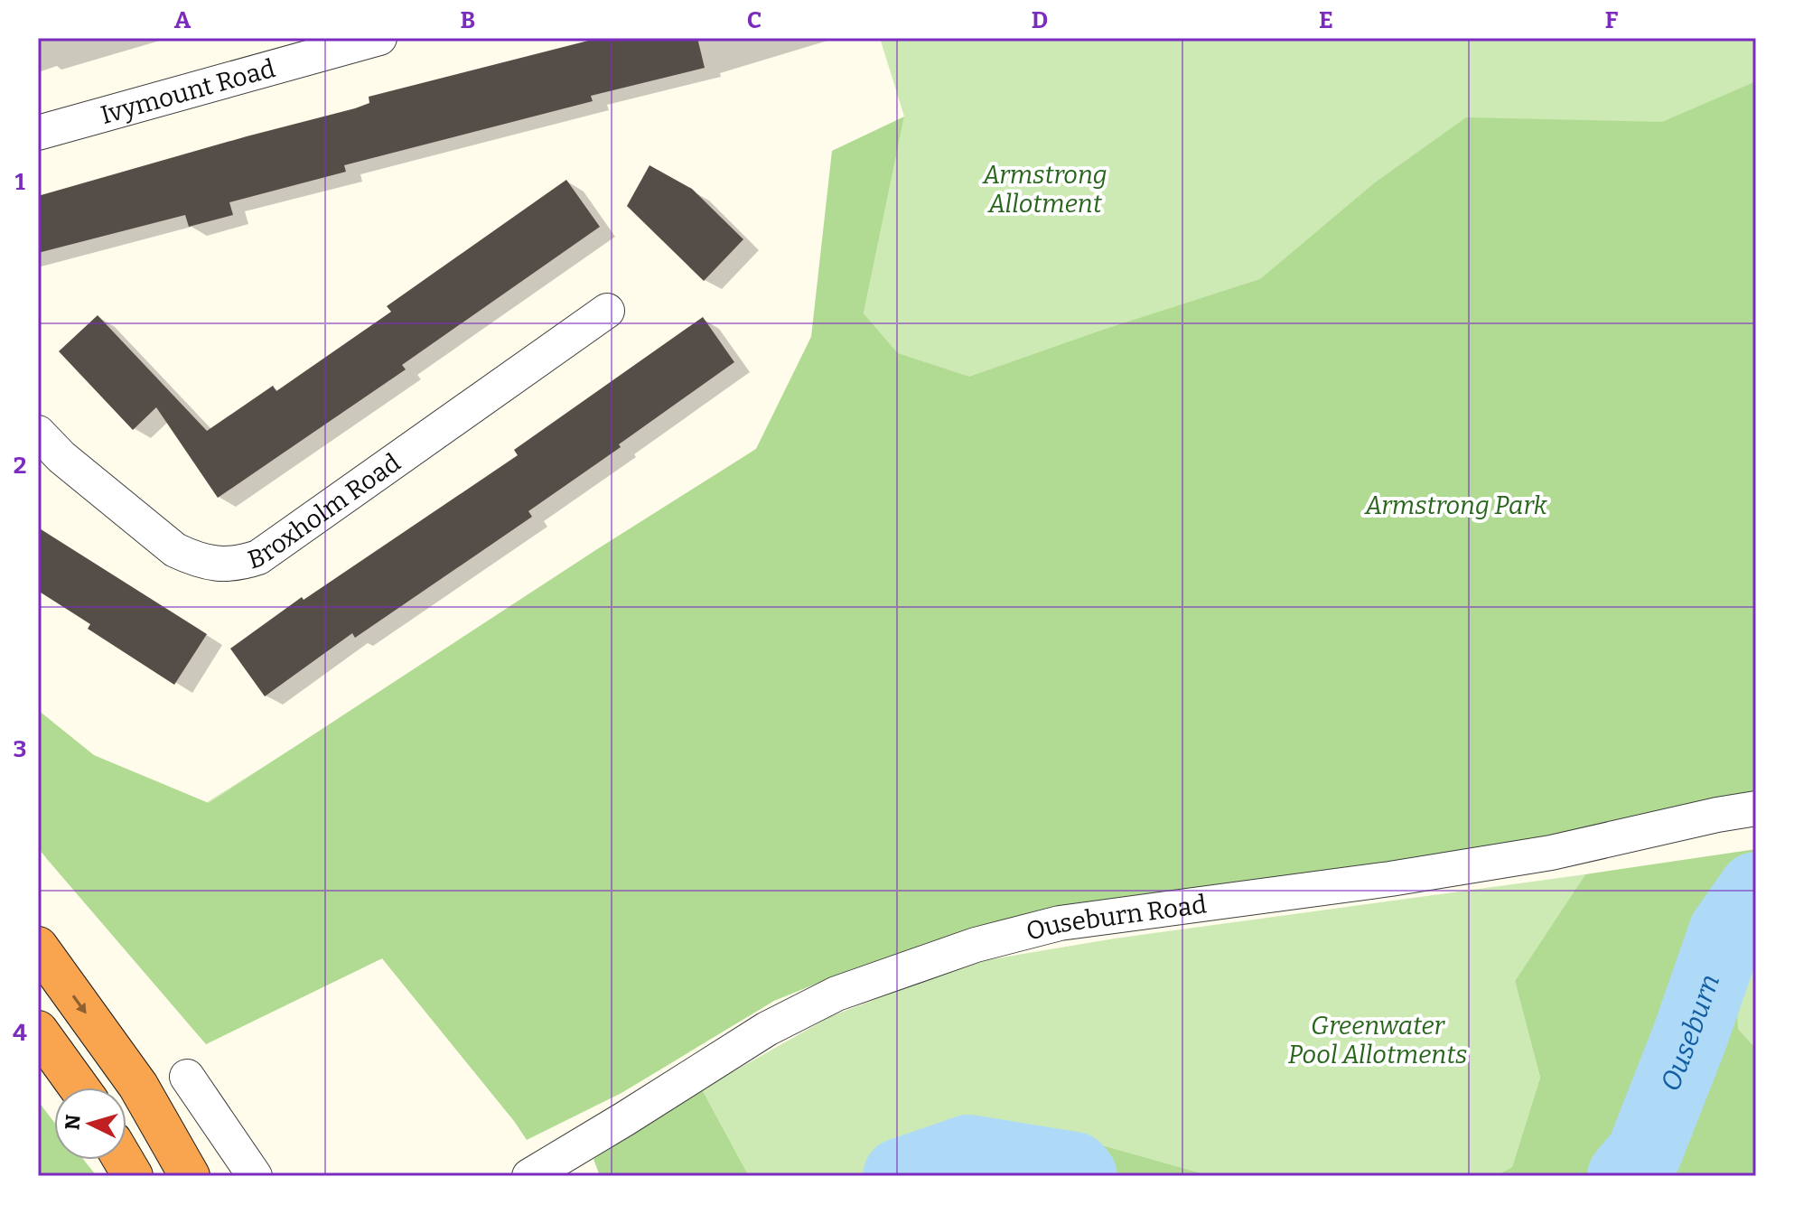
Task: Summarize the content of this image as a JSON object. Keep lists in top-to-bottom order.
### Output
{
  "streets": {
    "street": ["Ivymount Road", "Broxholm Road", "Ouseburn Road"]
  },
  "water": ["Ouseburn"],
  "parks": ["Armstrong Allotment", "Armstrong Park", "Greenwater Pool Allotments"],
  "north": "left",
  "grid": {
    "columns": [
      "A",
      "B",
      "C",
      "D",
      "E",
      "F"
    ],
    "rows": [
      "1",
      "2",
      "3",
      "4"
    ]
  }
}
